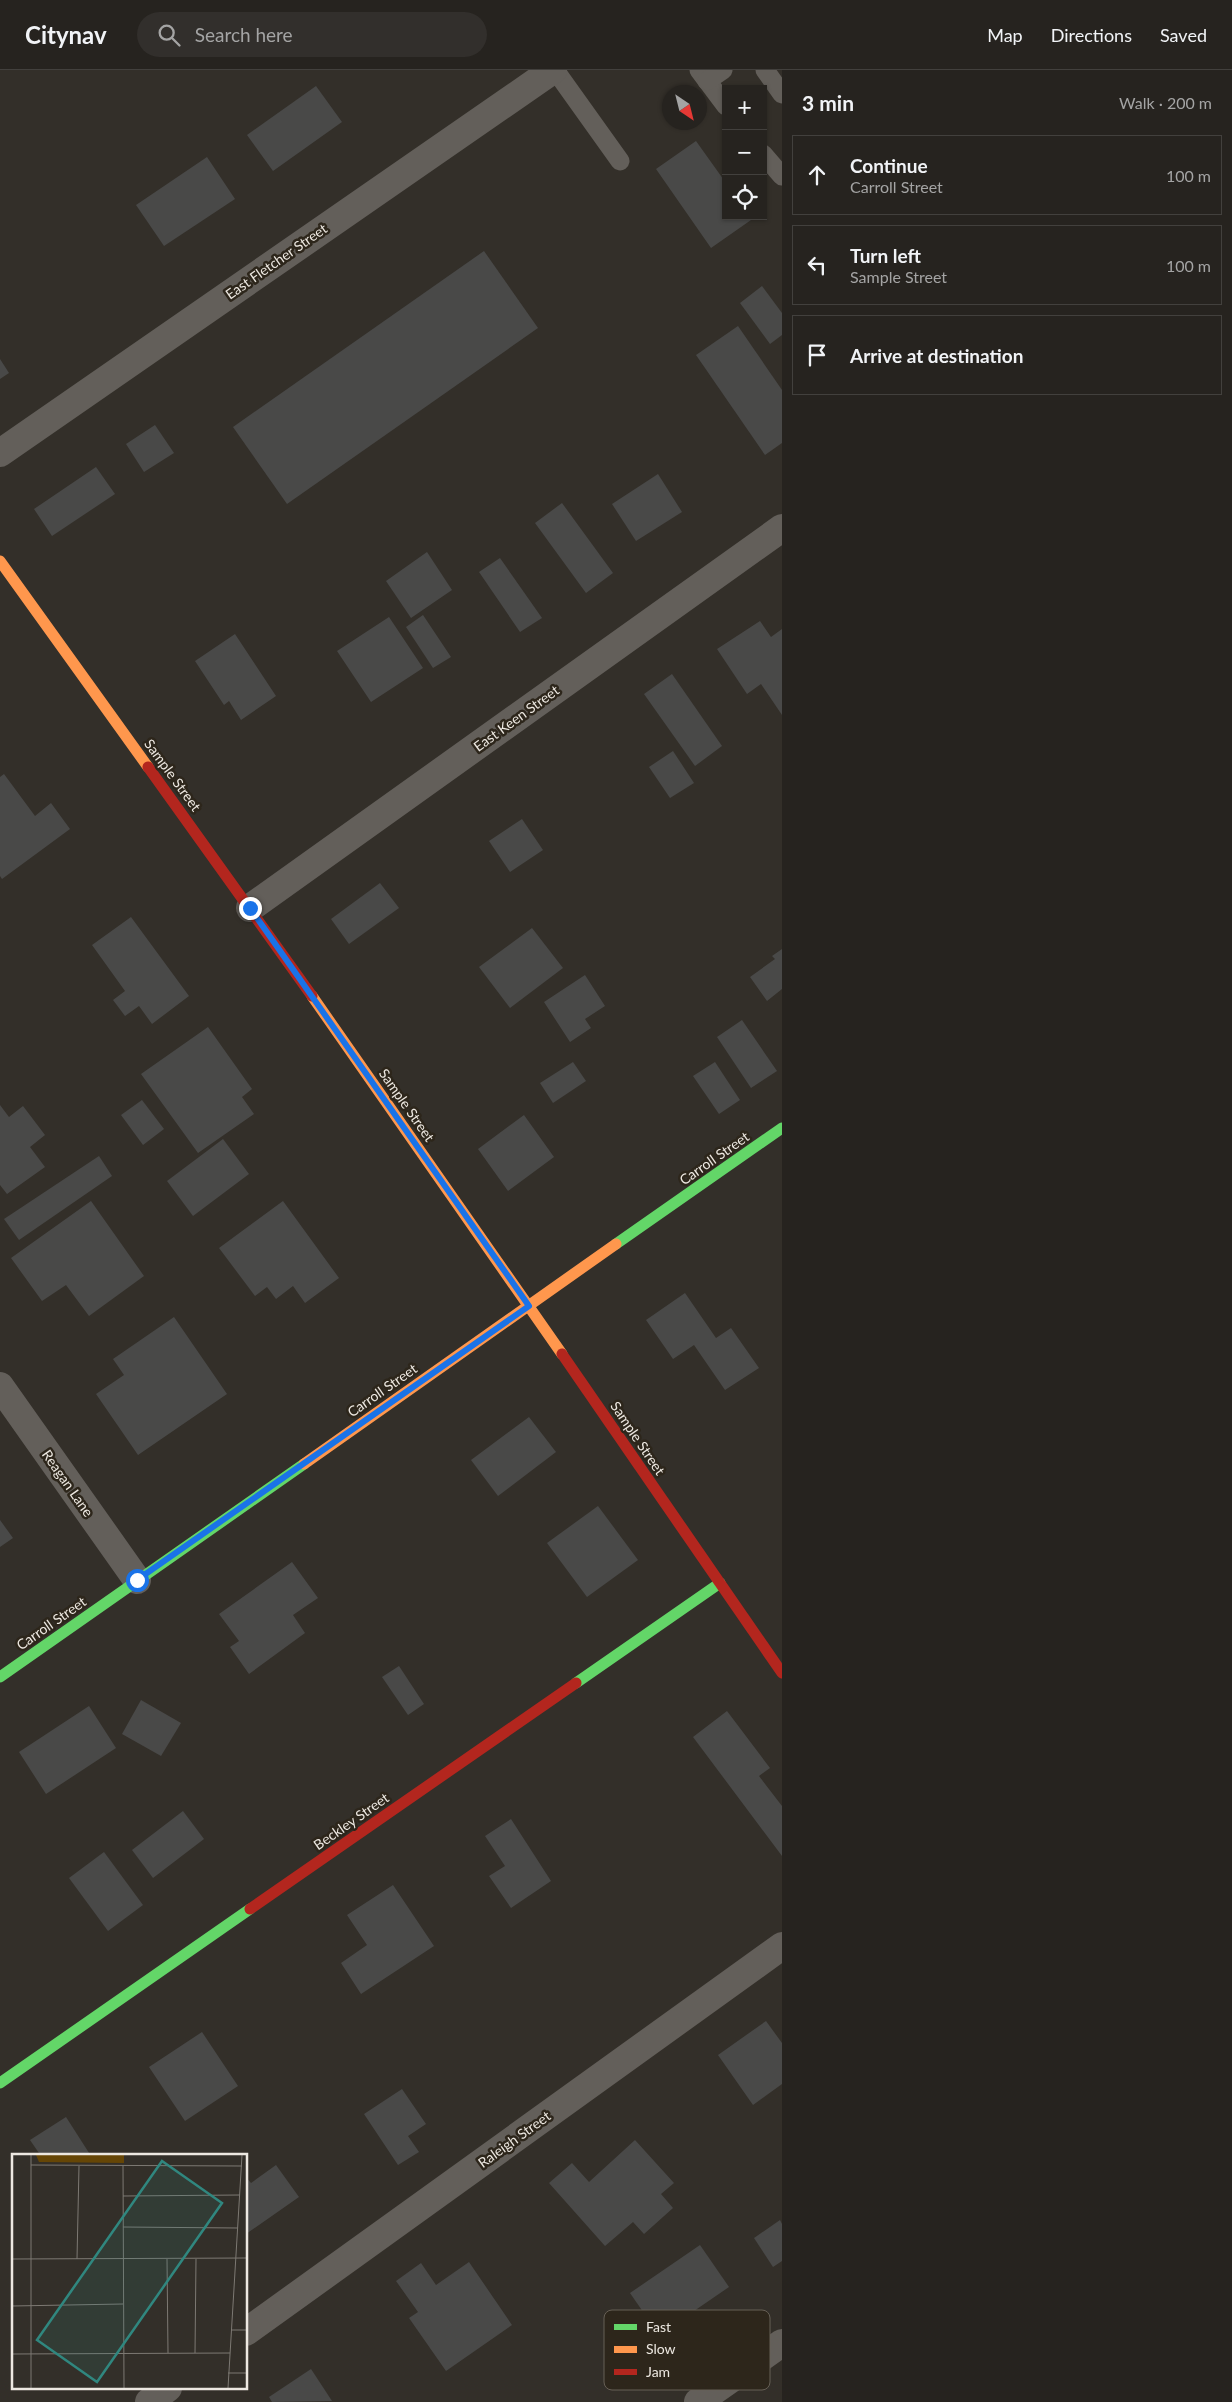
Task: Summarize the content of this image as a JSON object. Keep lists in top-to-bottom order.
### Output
{
  "streets": {
    "street": [
      "East Fletcher Street",
      "East Keen Street",
      "Sample Street",
      "Carroll Street",
      "Reagan Lane",
      "Beckley Street",
      "Raleigh Street"
    ]
  },
  "crossings": [
    ["East Keen Street", "Sample Street"],
    ["Sample Street", "Carroll Street"],
    ["Sample Street", "Beckley Street"],
    ["Carroll Street", "Reagan Lane"]
  ],
  "legend": ["Fast", "Slow", "Jam"],
  "north": "bottom right",
  "page": {
    "header": "Citynav",
    "search": "Search here",
    "nav": ["Map", "Directions", "Saved"],
    "heading": ["3 min", "Walk · 200 m"],
    "map_buttons": ["+", "−"],
    "list": [
      ["Continue", "Carroll Street", "100 m"],
      ["Turn left", "Sample Street", "100 m"],
      "Arrive at destination"
    ]
  }
}
